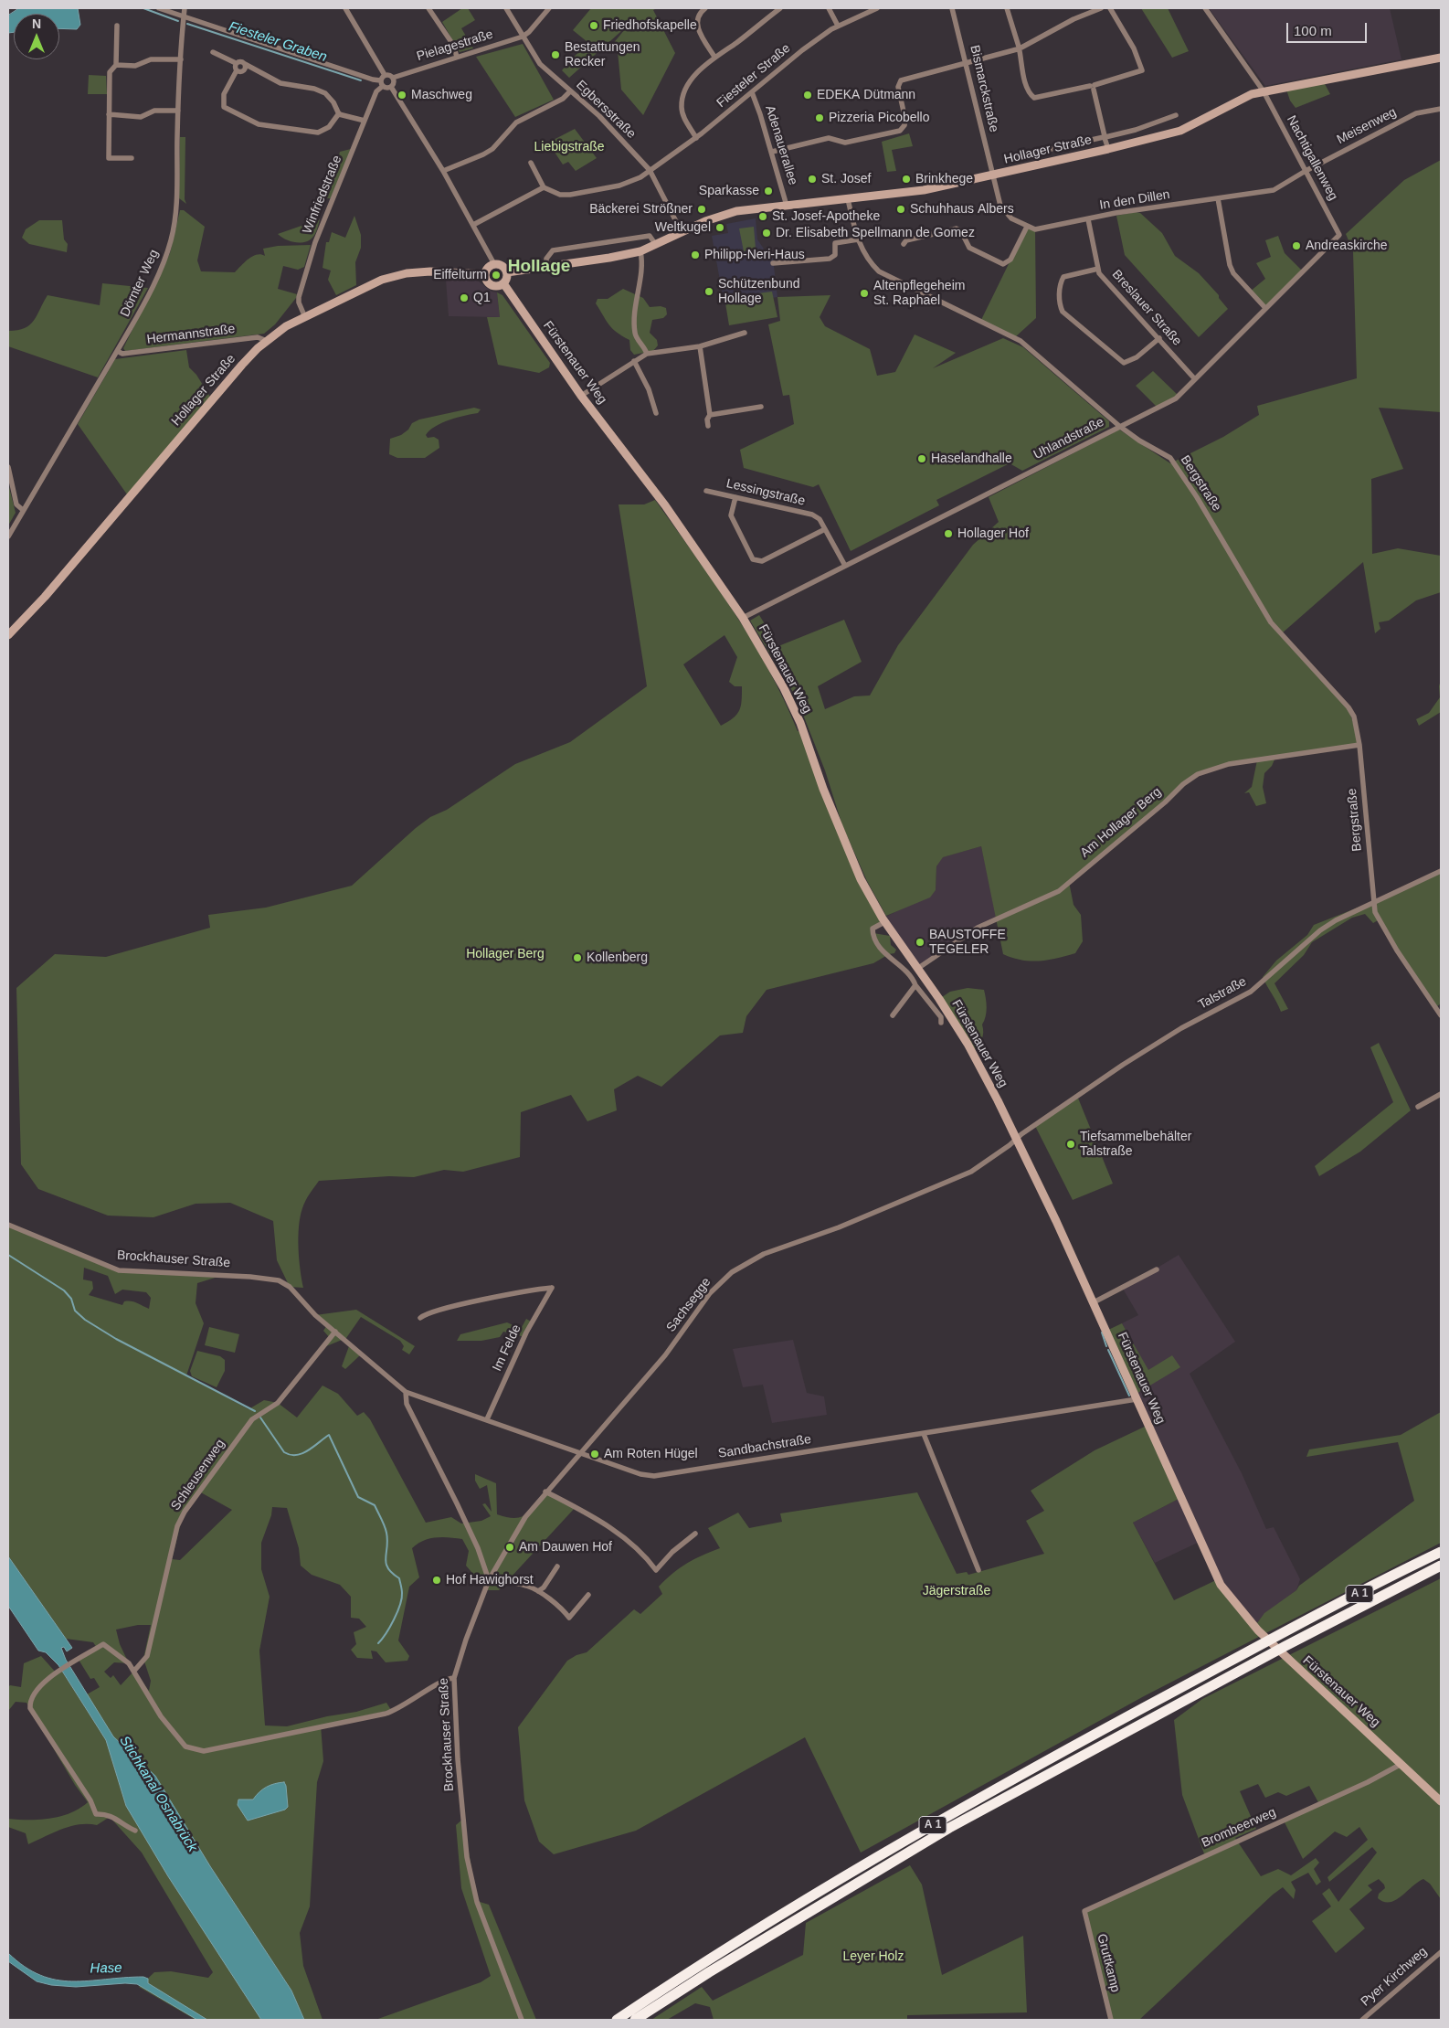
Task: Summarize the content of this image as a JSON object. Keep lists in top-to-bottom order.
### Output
{
  "streets": {
    "highway": ["A 1"],
    "street": [
      "Pielagestraße",
      "Fiesteler Straße",
      "Bismarckstraße",
      "Egbersstraße",
      "Meisenweg",
      "Adenauerallee",
      "Hollager Straße",
      "Nachtigallenweg",
      "Winfriedstraße",
      "In den Dillen",
      "Dörnter Weg",
      "Breslauer Straße",
      "Hermannstraße",
      "Fürstenauer Weg",
      "Uhlandstraße",
      "Bergstraße",
      "Lessingstraße",
      "Am Hollager Berg",
      "Talstraße",
      "Brockhauser Straße",
      "Sachsegge",
      "Im Felde",
      "Sandbachstraße",
      "Schleusenweg",
      "Brombeerweg",
      "Gruttkamp",
      "Pyer Kirchweg"
    ]
  },
  "crossings": [
    ["Pielagestraße", "Egbersstraße"],
    ["Pielagestraße", "Winfriedstraße"],
    ["Fiesteler Straße", "Egbersstraße"],
    ["Fiesteler Straße", "Adenauerallee"],
    ["Bismarckstraße", "Hollager Straße"],
    ["Egbersstraße", "Hollager Straße"],
    ["Meisenweg", "Nachtigallenweg"],
    ["Meisenweg", "In den Dillen"],
    ["Adenauerallee", "Hollager Straße"],
    ["Hollager Straße", "Nachtigallenweg"],
    ["Hollager Straße", "Winfriedstraße"],
    ["Hollager Straße", "Hermannstraße"],
    ["Hollager Straße", "Fürstenauer Weg"],
    ["Hollager Straße", "Bergstraße"],
    ["Nachtigallenweg", "In den Dillen"],
    ["Nachtigallenweg", "Uhlandstraße"],
    ["In den Dillen", "Breslauer Straße"],
    ["Dörnter Weg", "Hermannstraße"],
    ["Breslauer Straße", "Uhlandstraße"],
    ["Fürstenauer Weg", "Uhlandstraße"],
    ["Fürstenauer Weg", "Am Hollager Berg"],
    ["Fürstenauer Weg", "Talstraße"],
    ["Fürstenauer Weg", "Sachsegge"],
    ["Fürstenauer Weg", "Sandbachstraße"],
    ["Fürstenauer Weg", "Brombeerweg"],
    ["Uhlandstraße", "Bergstraße"],
    ["Uhlandstraße", "Lessingstraße"],
    ["Bergstraße", "Am Hollager Berg"],
    ["Bergstraße", "Talstraße"],
    ["Talstraße", "Sachsegge"],
    ["Brockhauser Straße", "Sachsegge"],
    ["Brockhauser Straße", "Schleusenweg"],
    ["Sachsegge", "Sandbachstraße"],
    ["Im Felde", "Sandbachstraße"],
    ["Brombeerweg", "Gruttkamp"]
  ],
  "districts": ["Hollage"],
  "water": ["Fiesteler Graben", "Stichkanal Osnabrück", "Hase"],
  "parks": [
    "Liebigstraße",
    "Hollager Berg",
    "Jägerstraße",
    "Leyer Holz"
  ],
  "places": [
    "Friedhofskapelle",
    "Bestattungen Recker",
    "Maschweg",
    "EDEKA Dütmann",
    "Pizzeria Picobello",
    "St. Josef",
    "Brinkhege",
    "Sparkasse",
    "Bäckerei Strößner",
    "Schuhhaus Albers",
    "St. Josef-Apotheke",
    "Weltkugel",
    "Dr. Elisabeth Spellmann de Gomez",
    "Andreaskirche",
    "Philipp-Neri-Haus",
    "Eiffelturm",
    "Schützenbund Hollage",
    "Altenpflegeheim St. Raphael",
    "Q1",
    "Haselandhalle",
    "Hollager Hof",
    "BAUSTOFFE TEGELER",
    "Kollenberg",
    "Tiefsammelbehälter Talstraße",
    "Am Roten Hügel",
    "Am Dauwen Hof",
    "Hof Hawighorst"
  ],
  "scale_bar": "100 m",
  "north": "top"
}
